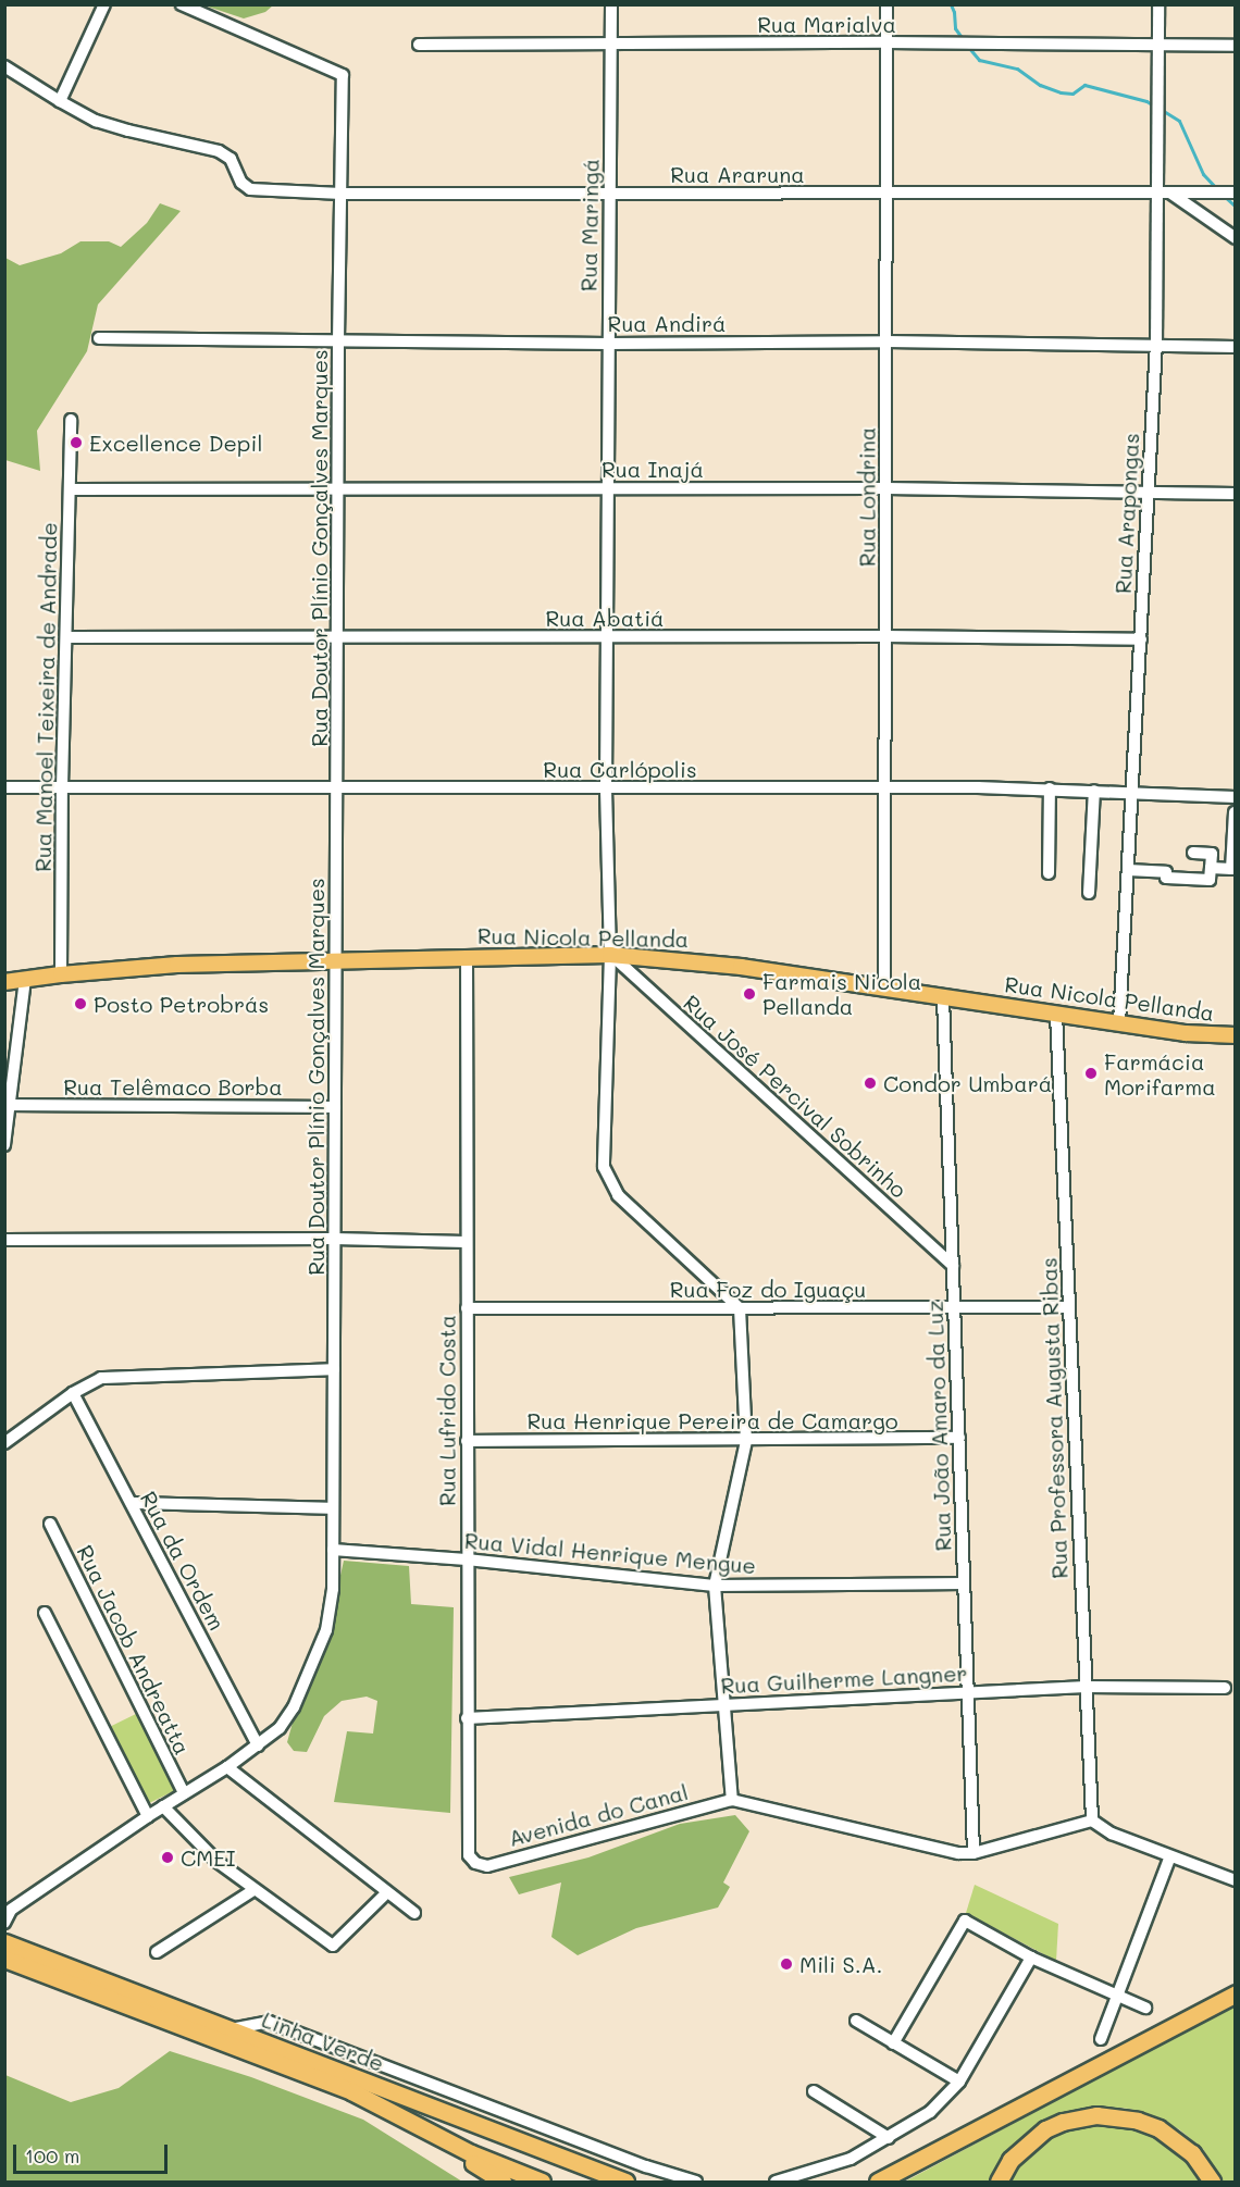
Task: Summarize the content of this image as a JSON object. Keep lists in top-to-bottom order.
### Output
{
  "streets": {
    "highway": ["Linha Verde"],
    "main road": ["Rua Nicola Pellanda"],
    "street": [
      "Rua Marialva",
      "Rua Araruna",
      "Rua Maringá",
      "Rua Andirá",
      "Rua Inajá",
      "Rua Londrina",
      "Rua Arapongas",
      "Rua Doutor Plínio Gonçalves Marques",
      "Rua Abatiá",
      "Rua Manoel Teixeira de Andrade",
      "Rua Carlópolis",
      "Rua Telêmaco Borba",
      "Rua José Percival Sobrinho",
      "Rua Foz do Iguaçu",
      "Rua Lufrido Costa",
      "Rua Professora Augusta Ribas",
      "Rua Henrique Pereira de Camargo",
      "Rua João Amaro da Luz",
      "Rua Vidal Henrique Mengue",
      "Rua da Ordem",
      "Rua Jacob Andreatta",
      "Rua Guilherme Langner",
      "Avenida do Canal"
    ]
  },
  "crossings": [
    ["Rua Marialva", "Rua Maringá"],
    ["Rua Marialva", "Rua Londrina"],
    ["Rua Marialva", "Rua Arapongas"],
    ["Rua Araruna", "Rua Maringá"],
    ["Rua Araruna", "Rua Londrina"],
    ["Rua Araruna", "Rua Arapongas"],
    ["Rua Araruna", "Rua Doutor Plínio Gonçalves Marques"],
    ["Rua Maringá", "Rua Andirá"],
    ["Rua Maringá", "Rua Inajá"],
    ["Rua Maringá", "Rua Abatiá"],
    ["Rua Maringá", "Rua Carlópolis"],
    ["Rua Maringá", "Rua Nicola Pellanda"],
    ["Rua Maringá", "Rua José Percival Sobrinho"],
    ["Rua Maringá", "Rua Foz do Iguaçu"],
    ["Rua Andirá", "Rua Londrina"],
    ["Rua Andirá", "Rua Arapongas"],
    ["Rua Andirá", "Rua Doutor Plínio Gonçalves Marques"],
    ["Rua Inajá", "Rua Londrina"],
    ["Rua Inajá", "Rua Arapongas"],
    ["Rua Inajá", "Rua Doutor Plínio Gonçalves Marques"],
    ["Rua Inajá", "Rua Manoel Teixeira de Andrade"],
    ["Rua Londrina", "Rua Abatiá"],
    ["Rua Londrina", "Rua Carlópolis"],
    ["Rua Londrina", "Rua Nicola Pellanda"],
    ["Rua Arapongas", "Rua Abatiá"],
    ["Rua Arapongas", "Rua Carlópolis"],
    ["Rua Arapongas", "Rua Nicola Pellanda"],
    ["Rua Doutor Plínio Gonçalves Marques", "Rua Abatiá"],
    ["Rua Doutor Plínio Gonçalves Marques", "Rua Carlópolis"],
    ["Rua Doutor Plínio Gonçalves Marques", "Rua Nicola Pellanda"],
    ["Rua Doutor Plínio Gonçalves Marques", "Rua Telêmaco Borba"],
    ["Rua Doutor Plínio Gonçalves Marques", "Rua Vidal Henrique Mengue"],
    ["Rua Doutor Plínio Gonçalves Marques", "Rua da Ordem"],
    ["Rua Doutor Plínio Gonçalves Marques", "Rua Jacob Andreatta"],
    ["Rua Abatiá", "Rua Manoel Teixeira de Andrade"],
    ["Rua Manoel Teixeira de Andrade", "Rua Carlópolis"],
    ["Rua Manoel Teixeira de Andrade", "Rua Nicola Pellanda"],
    ["Rua Nicola Pellanda", "Rua José Percival Sobrinho"],
    ["Rua Nicola Pellanda", "Rua Lufrido Costa"],
    ["Rua Nicola Pellanda", "Rua Professora Augusta Ribas"],
    ["Rua Nicola Pellanda", "Rua João Amaro da Luz"],
    ["Rua José Percival Sobrinho", "Rua João Amaro da Luz"],
    ["Rua Foz do Iguaçu", "Rua Lufrido Costa"],
    ["Rua Foz do Iguaçu", "Rua Professora Augusta Ribas"],
    ["Rua Foz do Iguaçu", "Rua João Amaro da Luz"],
    ["Rua Lufrido Costa", "Rua Henrique Pereira de Camargo"],
    ["Rua Lufrido Costa", "Rua Vidal Henrique Mengue"],
    ["Rua Lufrido Costa", "Rua Guilherme Langner"],
    ["Rua Lufrido Costa", "Avenida do Canal"],
    ["Rua Professora Augusta Ribas", "Rua Guilherme Langner"],
    ["Rua Henrique Pereira de Camargo", "Rua João Amaro da Luz"],
    ["Rua João Amaro da Luz", "Rua Vidal Henrique Mengue"],
    ["Rua João Amaro da Luz", "Rua Guilherme Langner"]
  ],
  "places": [
    "Excellence Depil",
    "Farmais Nicola Pellanda",
    "Posto Petrobrás",
    "Farmácia Morifarma",
    "Condor Umbará",
    "CMEI",
    "Mili S.A."
  ],
  "scale_bar": "100 m"
}
